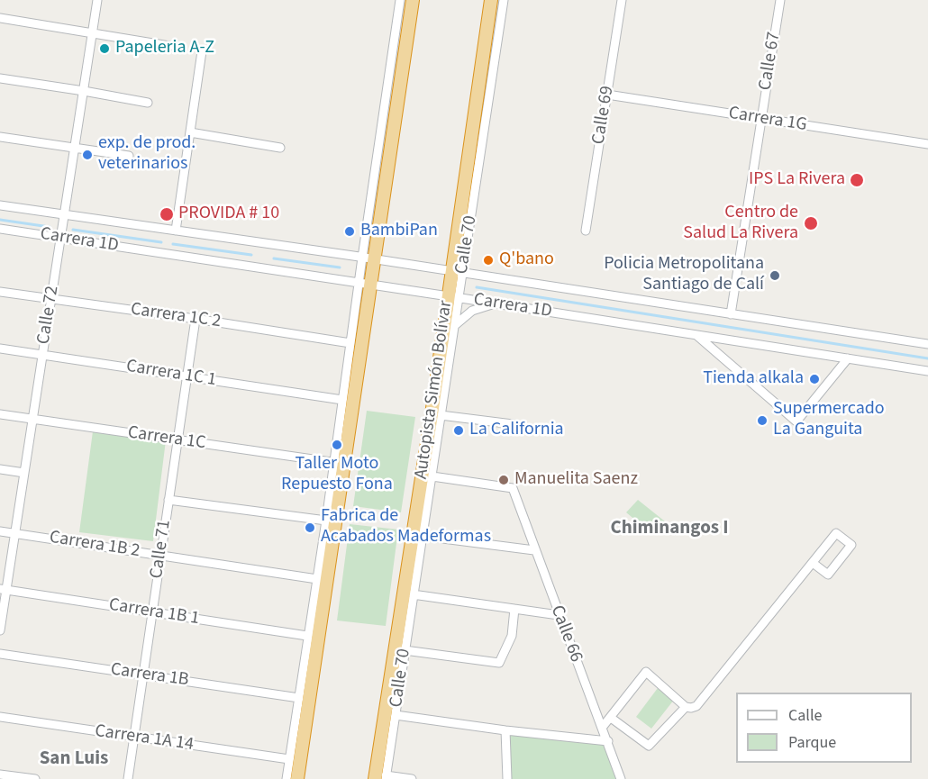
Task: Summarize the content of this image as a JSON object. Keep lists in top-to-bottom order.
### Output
{
  "streets": {
    "highway": ["Autopista Simón Bolívar"],
    "street": [
      "Calle 67",
      "Calle 69",
      "Carrera 1G",
      "Carrera 1D",
      "Calle 70",
      "Calle 72",
      "Carrera 1C 2",
      "Carrera 1C 1",
      "Carrera 1C",
      "Carrera 1B 2",
      "Calle 71",
      "Carrera 1B 1",
      "Calle 66",
      "Carrera 1B",
      "Carrera 1A 14"
    ]
  },
  "crossings": [
    ["Calle 67", "Carrera 1G"],
    ["Calle 67", "Carrera 1D"],
    ["Calle 69", "Carrera 1G"],
    ["Carrera 1D", "Calle 70"],
    ["Carrera 1D", "Calle 72"],
    ["Carrera 1D", "Autopista Simón Bolívar"],
    ["Calle 70", "Autopista Simón Bolívar"],
    ["Calle 70", "Calle 66"],
    ["Calle 72", "Carrera 1C 2"],
    ["Calle 72", "Carrera 1C 1"],
    ["Calle 72", "Carrera 1C"],
    ["Calle 72", "Carrera 1B 2"],
    ["Calle 72", "Carrera 1B 1"],
    ["Carrera 1C 2", "Calle 71"],
    ["Carrera 1C 1", "Calle 71"],
    ["Autopista Simón Bolívar", "Calle 66"],
    ["Carrera 1C", "Calle 71"],
    ["Carrera 1B 2", "Calle 71"],
    ["Calle 71", "Carrera 1B 1"],
    ["Calle 71", "Carrera 1B"],
    ["Calle 71", "Carrera 1A 14"]
  ],
  "districts": ["Chiminangos I", "San Luis"],
  "places": [
    "Papeleria A-Z",
    "exp. de prod. veterinarios",
    "IPS La Rivera",
    "PROVIDA # 10",
    "Centro de Salud La Rivera",
    "BambiPan",
    "Q'bano",
    "Policia Metropolitana Santiago de Calí",
    "Tienda alkala",
    "Supermercado La Ganguita",
    "La California",
    "Taller Moto Repuesto Fona",
    "Manuelita Saenz",
    "Fabrica de Acabados Madeformas"
  ],
  "legend": ["Calle", "Parque"]
}
